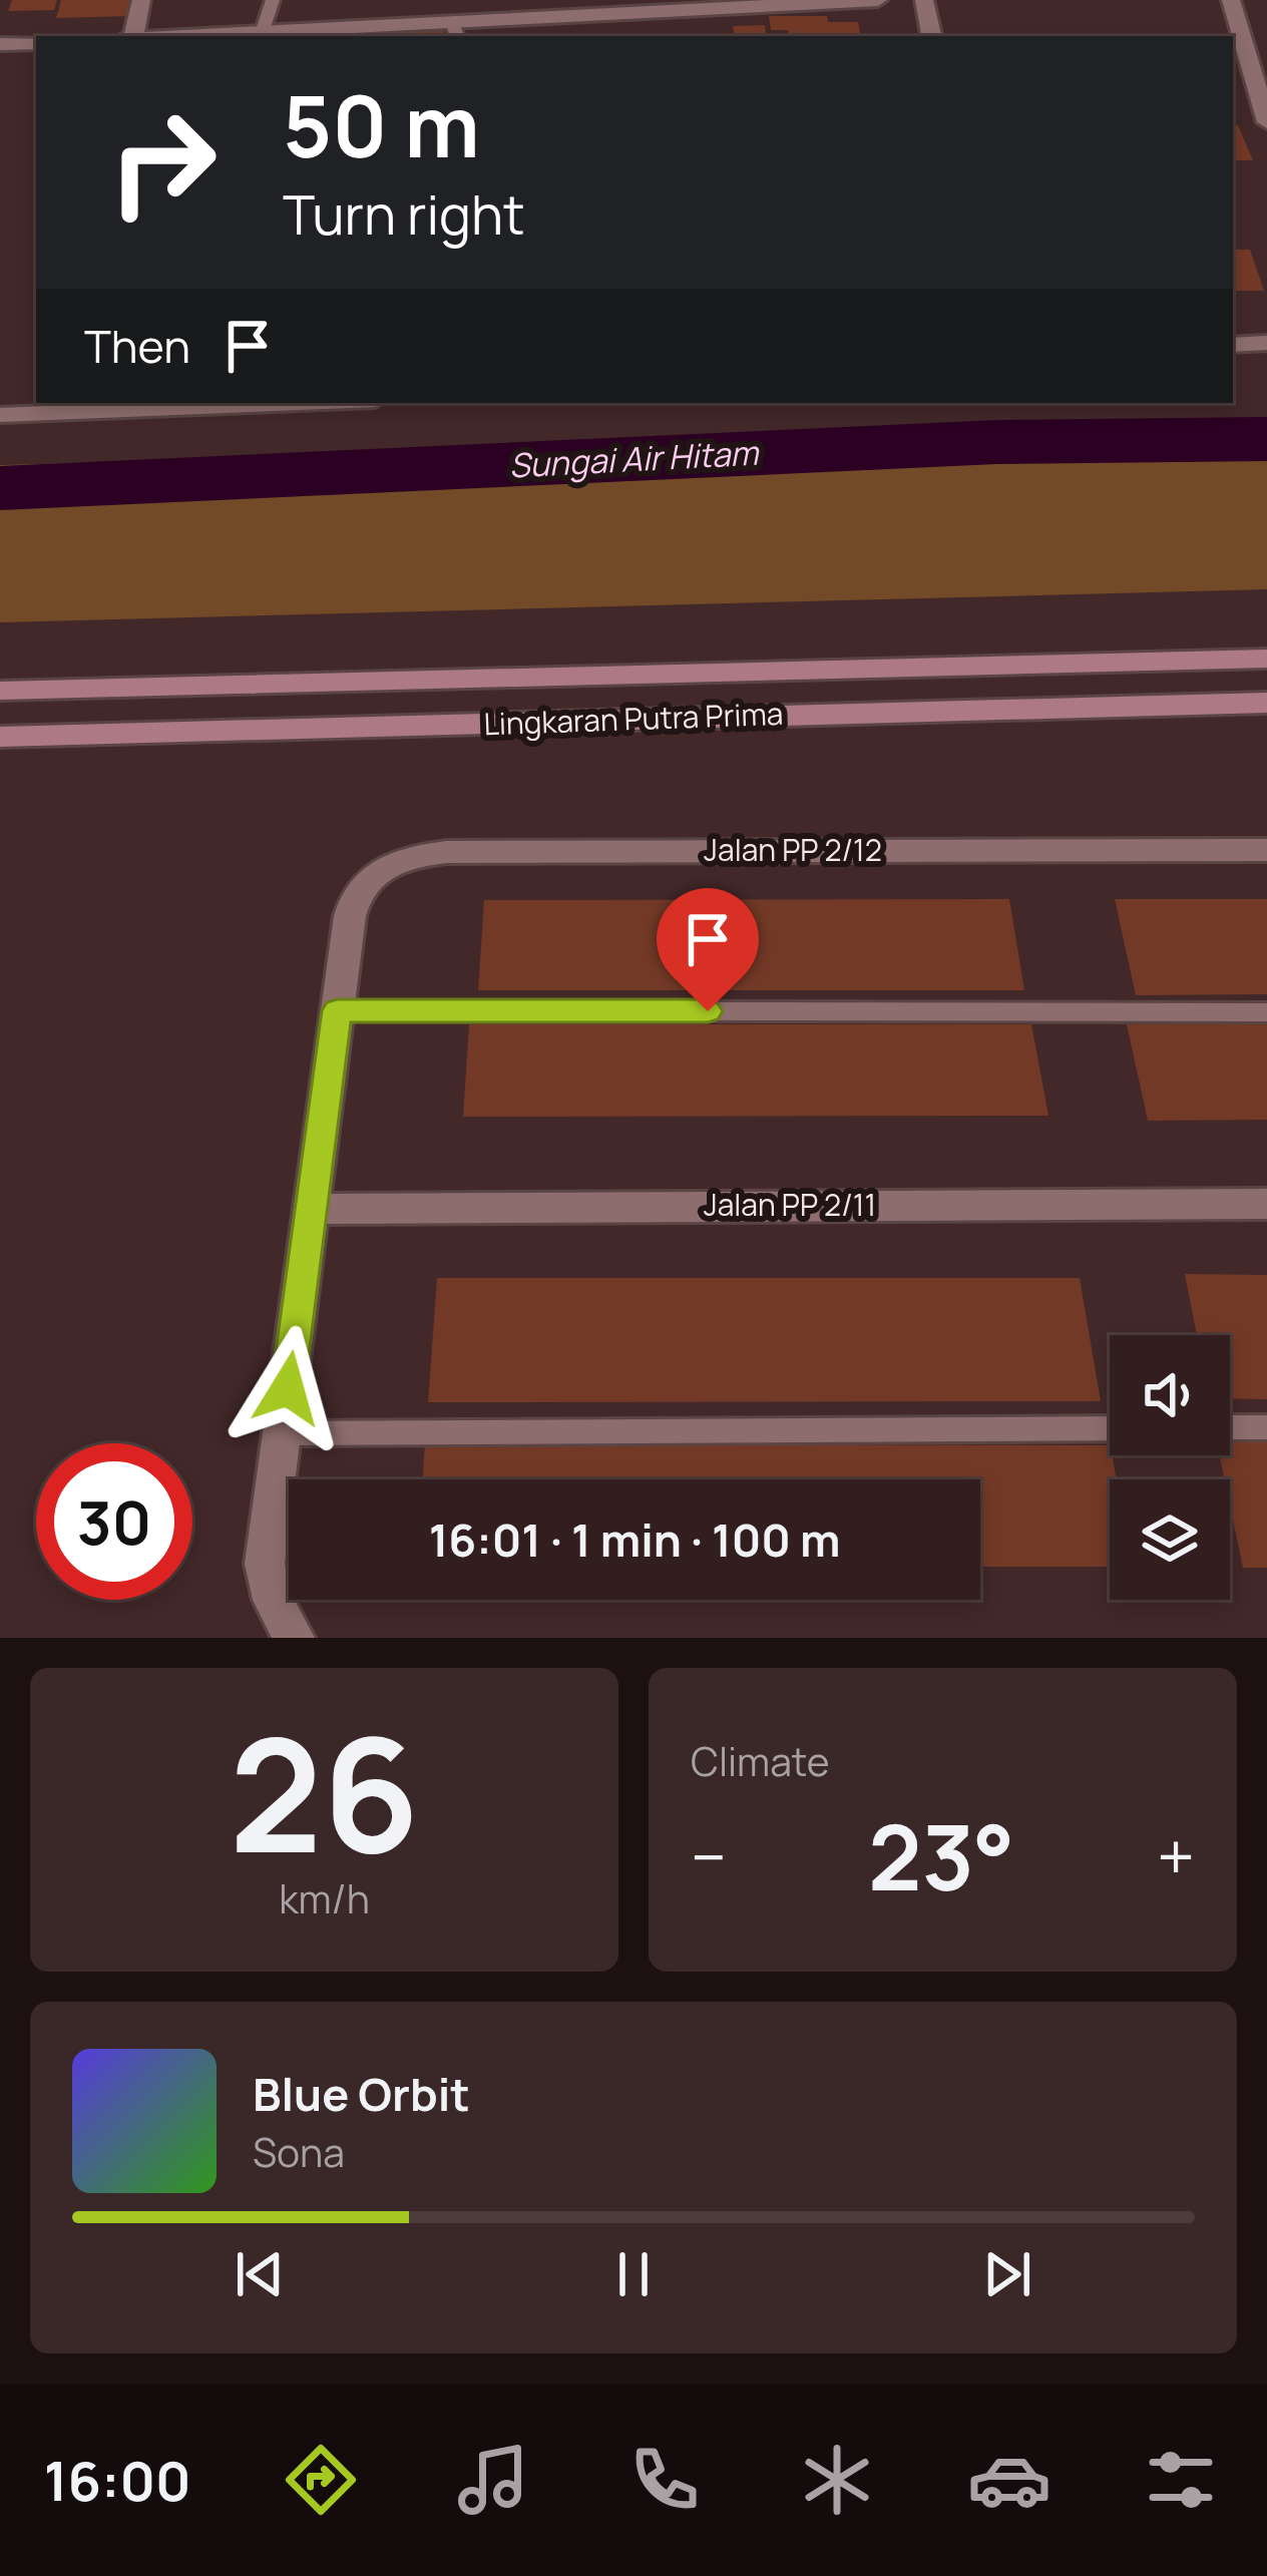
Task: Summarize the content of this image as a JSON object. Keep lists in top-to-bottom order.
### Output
{
  "streets": {
    "main road": ["Lingkaran Putra Prima"],
    "street": ["Jalan PP 2/12", "Jalan PP 2/11"]
  },
  "water": ["Sungai Air Hitam"],
  "page": {
    "turn": ["50 m", "Turn right"],
    "then": "Then",
    "limit": "30",
    "trip": "16:01 · 1 min · 100 m",
    "tile": [
      ["26", "km/h"],
      "Climate"
    ],
    "heat": ["−", "23°", "+"],
    "song": ["Blue Orbit", "Sona"],
    "tabs": "16:00"
  }
}
